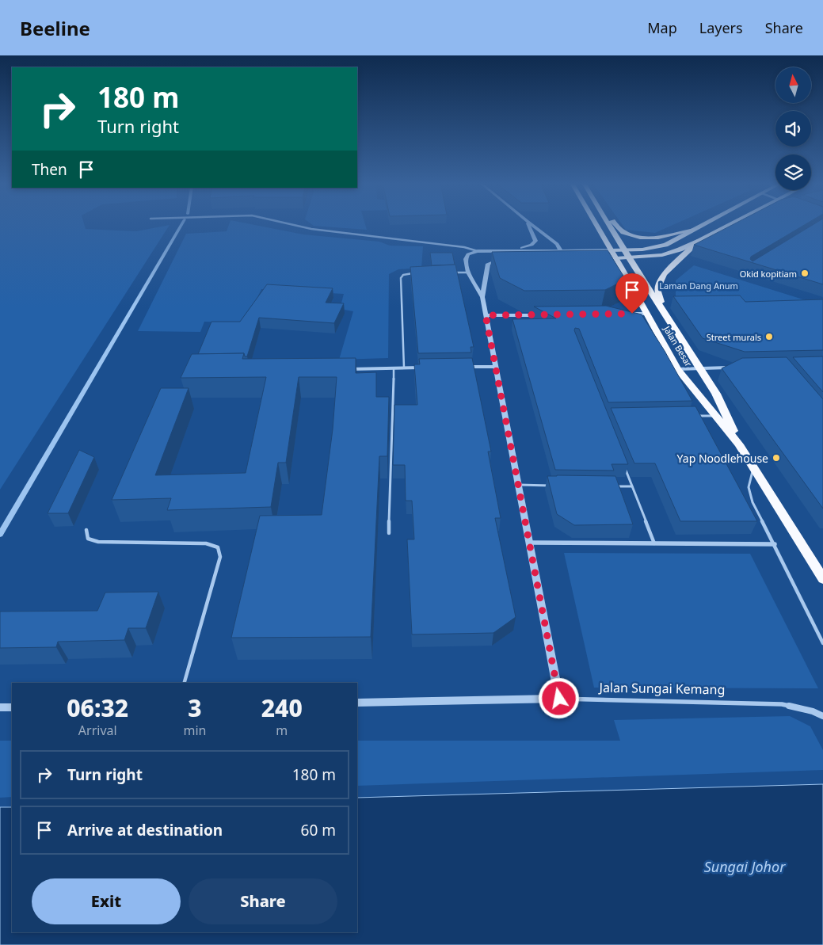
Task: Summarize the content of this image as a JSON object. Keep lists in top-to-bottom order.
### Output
{
  "streets": {
    "highway": ["Jalan Besar"],
    "street": ["Jalan Sungai Kemang"]
  },
  "water": ["Sungai Johor"],
  "parks": ["Laman Dang Anum"],
  "places": ["Okid kopitiam", "Street murals", "Yap Noodlehouse"],
  "north": "top",
  "page": {
    "header": "Beeline",
    "nav": ["Map", "Layers", "Share"],
    "turn": ["180 m", "Turn right"],
    "then": "Then",
    "eta": [
      "06:32",
      "Arrival",
      "3",
      "min",
      "240",
      "m"
    ],
    "list": [
      {
        "name": "Turn right",
        "value": "180 m"
      },
      {
        "name": "Arrive at destination",
        "value": "60 m"
      }
    ],
    "buttons": ["Exit", "Share"]
  }
}
